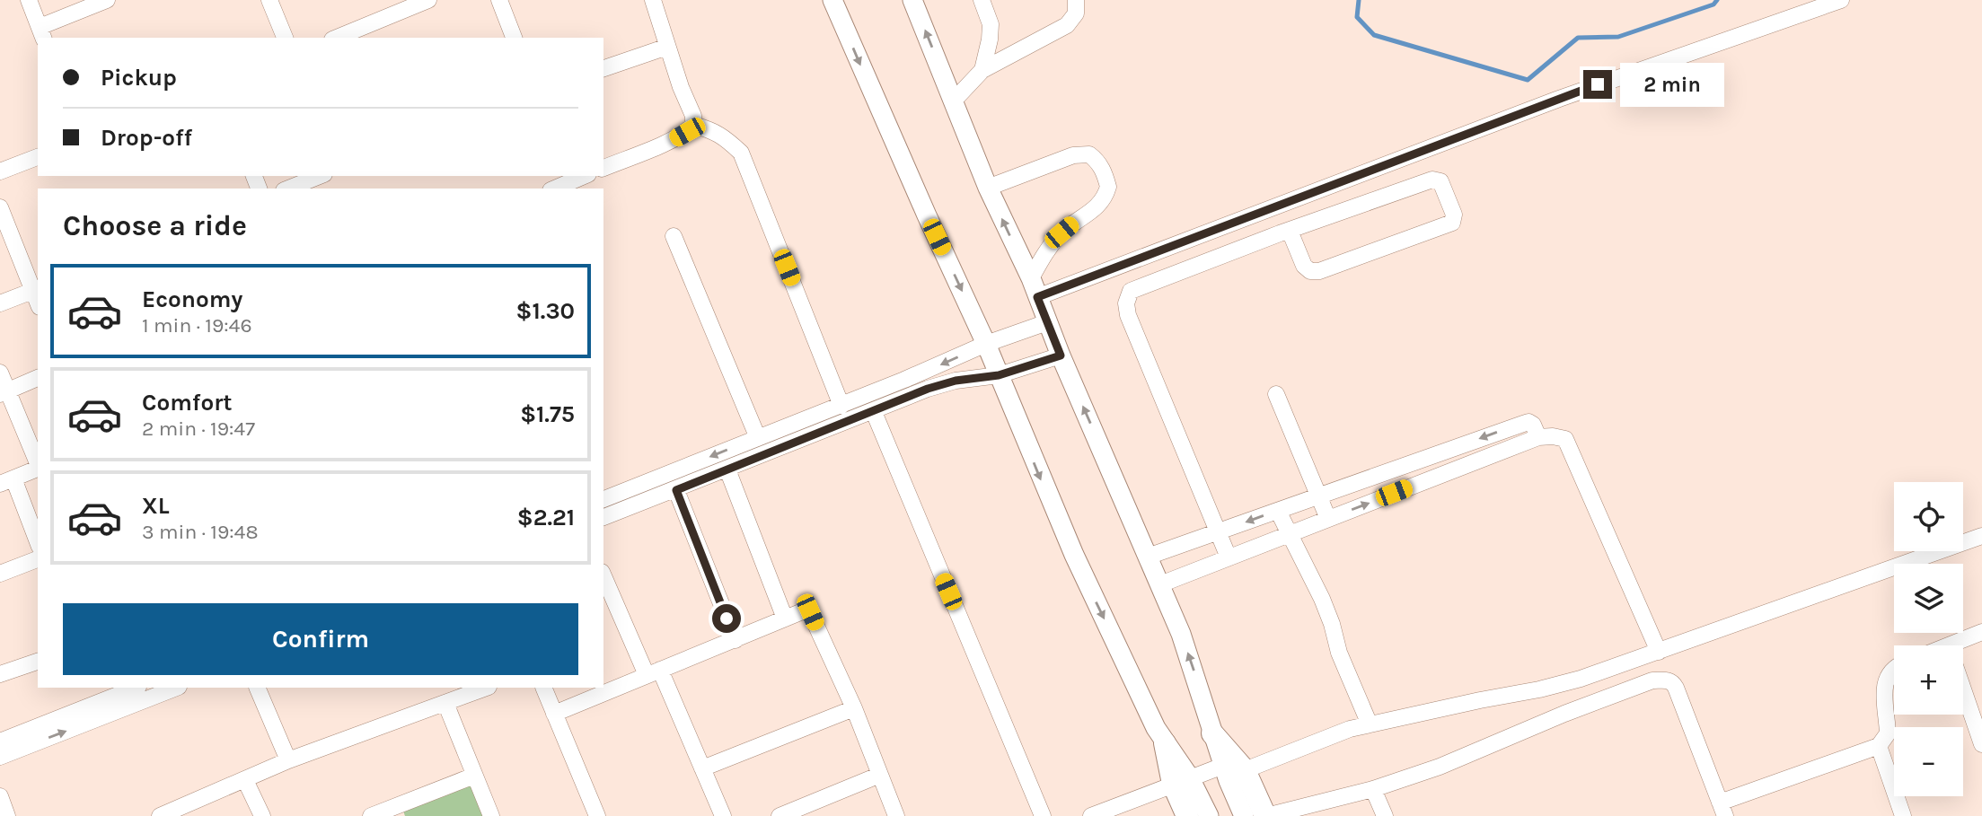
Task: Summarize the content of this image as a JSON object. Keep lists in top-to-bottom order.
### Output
{
  "page": {
    "banner": ["Pickup", "Drop-off"],
    "bubble": "2 min",
    "heading": "Choose a ride",
    "list": [
      {
        "name": "Economy",
        "note": "1 min · 19:46",
        "value": "$1.30"
      },
      {
        "name": "Comfort",
        "note": "2 min · 19:47",
        "value": "$1.75"
      },
      {
        "name": "XL",
        "note": "3 min · 19:48",
        "value": "$2.21"
      }
    ],
    "map_buttons": ["+", "−"],
    "buttons": "Confirm"
  }
}
